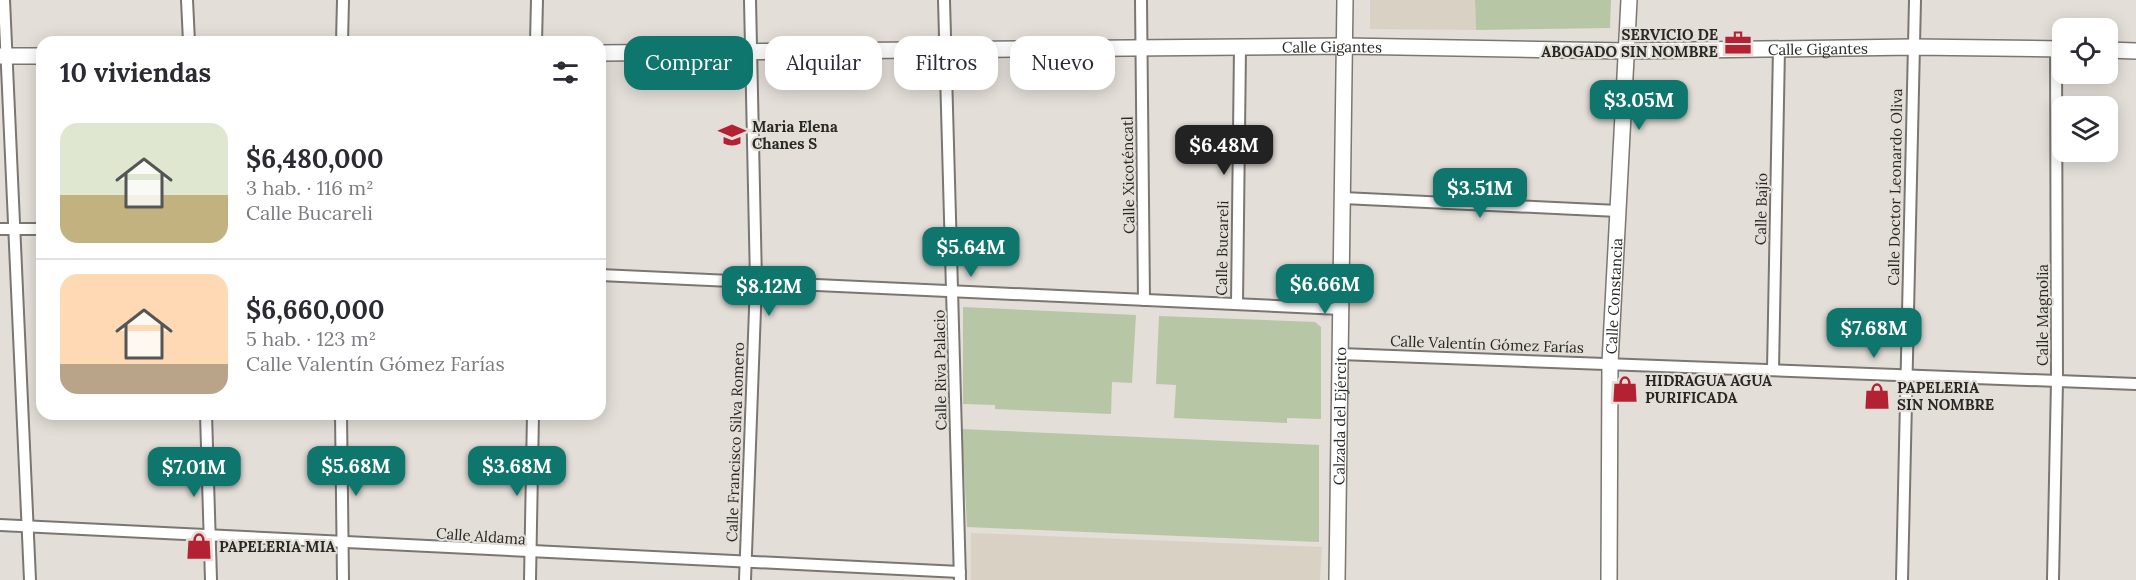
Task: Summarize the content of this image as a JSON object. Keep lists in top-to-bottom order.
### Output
{
  "streets": {
    "main road": ["Calle Gigantes", "Calle Constancia", "Calzada del Ejército"],
    "street": [
      "Calle Xicoténcatl",
      "Calle Doctor Leonardo Oliva",
      "Calle Bajío",
      "Calle Bucareli",
      "Calle Magnolia",
      "Calle Valentín Gómez Farías",
      "Calle Riva Palacio",
      "Calle Francisco Silva Romero",
      "Calle Aldama"
    ]
  },
  "crossings": [
    ["Calle Gigantes", "Calle Xicoténcatl"],
    ["Calle Gigantes", "Calle Doctor Leonardo Oliva"],
    ["Calle Gigantes", "Calle Bajío"],
    ["Calle Gigantes", "Calle Bucareli"],
    ["Calle Gigantes", "Calle Constancia"],
    ["Calle Gigantes", "Calzada del Ejército"],
    ["Calle Doctor Leonardo Oliva", "Calle Valentín Gómez Farías"],
    ["Calle Bajío", "Calle Valentín Gómez Farías"],
    ["Calle Constancia", "Calle Valentín Gómez Farías"],
    ["Calle Magnolia", "Calle Valentín Gómez Farías"],
    ["Calle Valentín Gómez Farías", "Calzada del Ejército"],
    ["Calle Riva Palacio", "Calle Aldama"],
    ["Calle Francisco Silva Romero", "Calle Aldama"]
  ],
  "places": {
    "office": ["SERVICIO DE ABOGADO SIN NOMBRE"],
    "school or university": ["Maria Elena Chanes S"],
    "shop": ["HIDRAGUA AGUA PURIFICADA", "PAPELERIA SIN NOMBRE", "PAPELERIA MIA"]
  },
  "page": {
    "chip": [
      "Comprar",
      "Alquilar",
      "Filtros",
      "Nuevo"
    ],
    "heading": "10 viviendas",
    "price": [
      "$3.05M",
      "$6.48M",
      "$3.51M",
      "$5.64M",
      "$6.66M",
      "$8.12M",
      "$7.68M",
      "$5.68M",
      "$3.68M",
      "$7.01M"
    ],
    "list": [
      {
        "name": "$6,480,000",
        "note": "3 hab. · 116 m² · Calle Bucareli"
      },
      {
        "name": "$6,660,000",
        "note": "5 hab. · 123 m² · Calle Valentín Gómez Farías"
      }
    ]
  }
}
